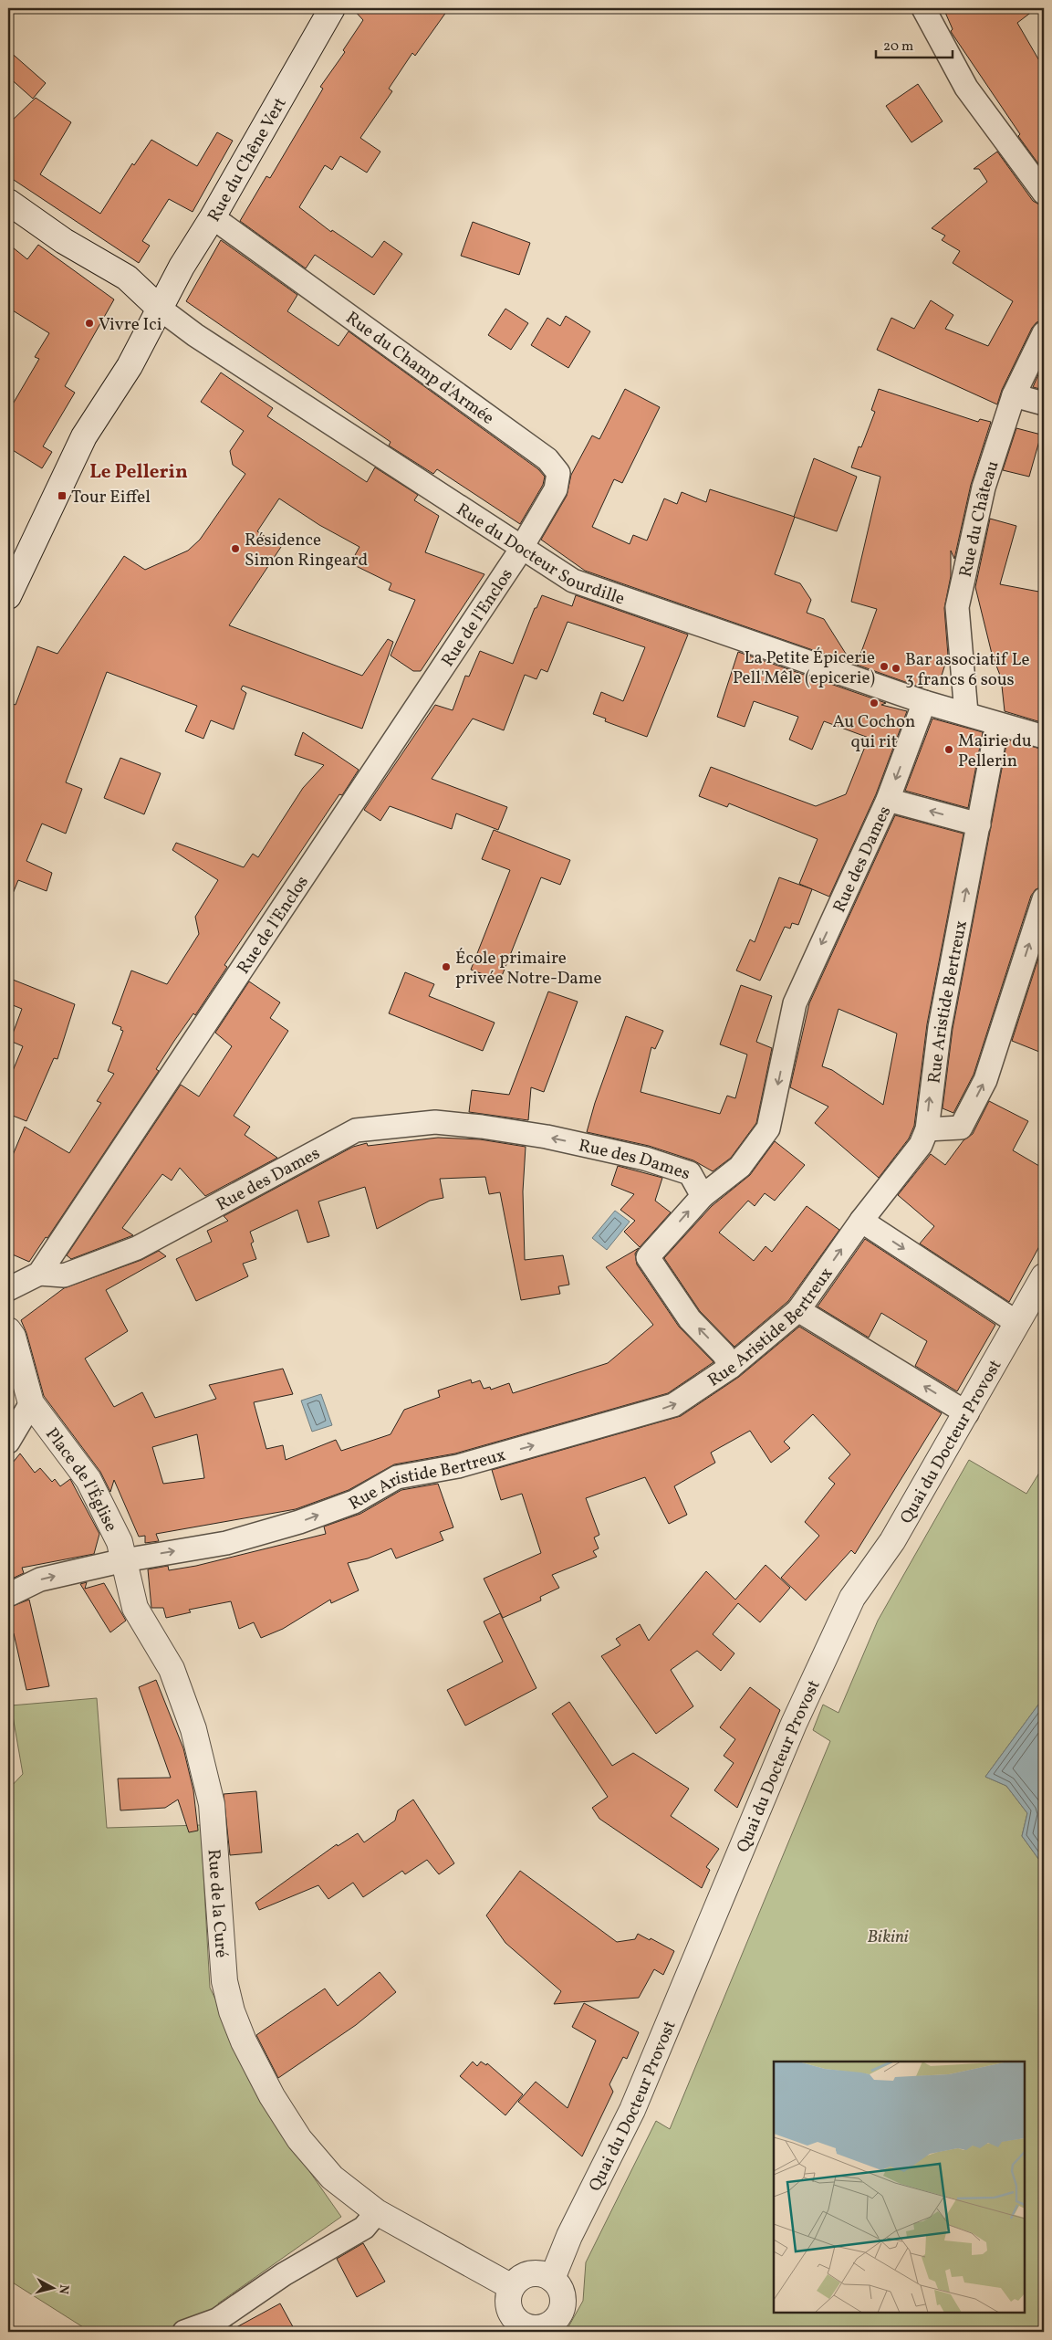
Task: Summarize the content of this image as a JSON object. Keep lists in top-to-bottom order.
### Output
{
  "streets": {
    "street": [
      "Rue du Chêne Vert",
      "Rue du Champ d'Armée",
      "Rue du Château",
      "Rue du Docteur Sourdille",
      "Rue de l'Enclos",
      "Rue des Dames",
      "Rue Aristide Bertreux",
      "Quai du Docteur Provost",
      "Place de l'Église",
      "Rue de la Curé"
    ]
  },
  "crossings": [
    ["Rue du Chêne Vert", "Rue du Champ d'Armée"],
    ["Rue du Chêne Vert", "Rue du Docteur Sourdille"],
    ["Rue du Champ d'Armée", "Rue du Docteur Sourdille"],
    ["Rue du Champ d'Armée", "Rue de l'Enclos"],
    ["Rue du Château", "Rue du Docteur Sourdille"],
    ["Rue du Docteur Sourdille", "Rue de l'Enclos"],
    ["Rue du Docteur Sourdille", "Rue des Dames"],
    ["Rue de l'Enclos", "Rue des Dames"],
    ["Rue Aristide Bertreux", "Place de l'Église"],
    ["Rue Aristide Bertreux", "Rue de la Curé"],
    ["Quai du Docteur Provost", "Rue de la Curé"],
    ["Place de l'Église", "Rue de la Curé"]
  ],
  "one_way": ["Rue des Dames", "Rue Aristide Bertreux"],
  "districts": ["Le Pellerin"],
  "parks": ["Bikini"],
  "places": {
    "other": [
      "Vivre Ici",
      "Résidence Simon Ringeard",
      "La Petite Épicerie Pell'Mêle (epicerie)",
      "Bar associatif Le 3 francs 6 sous",
      "Au Cochon qui rit",
      "Mairie du Pellerin",
      "École primaire privée Notre-Dame"
    ],
    "transit": ["Tour Eiffel"]
  },
  "scale_bar": "20 m",
  "north": "right"
}
